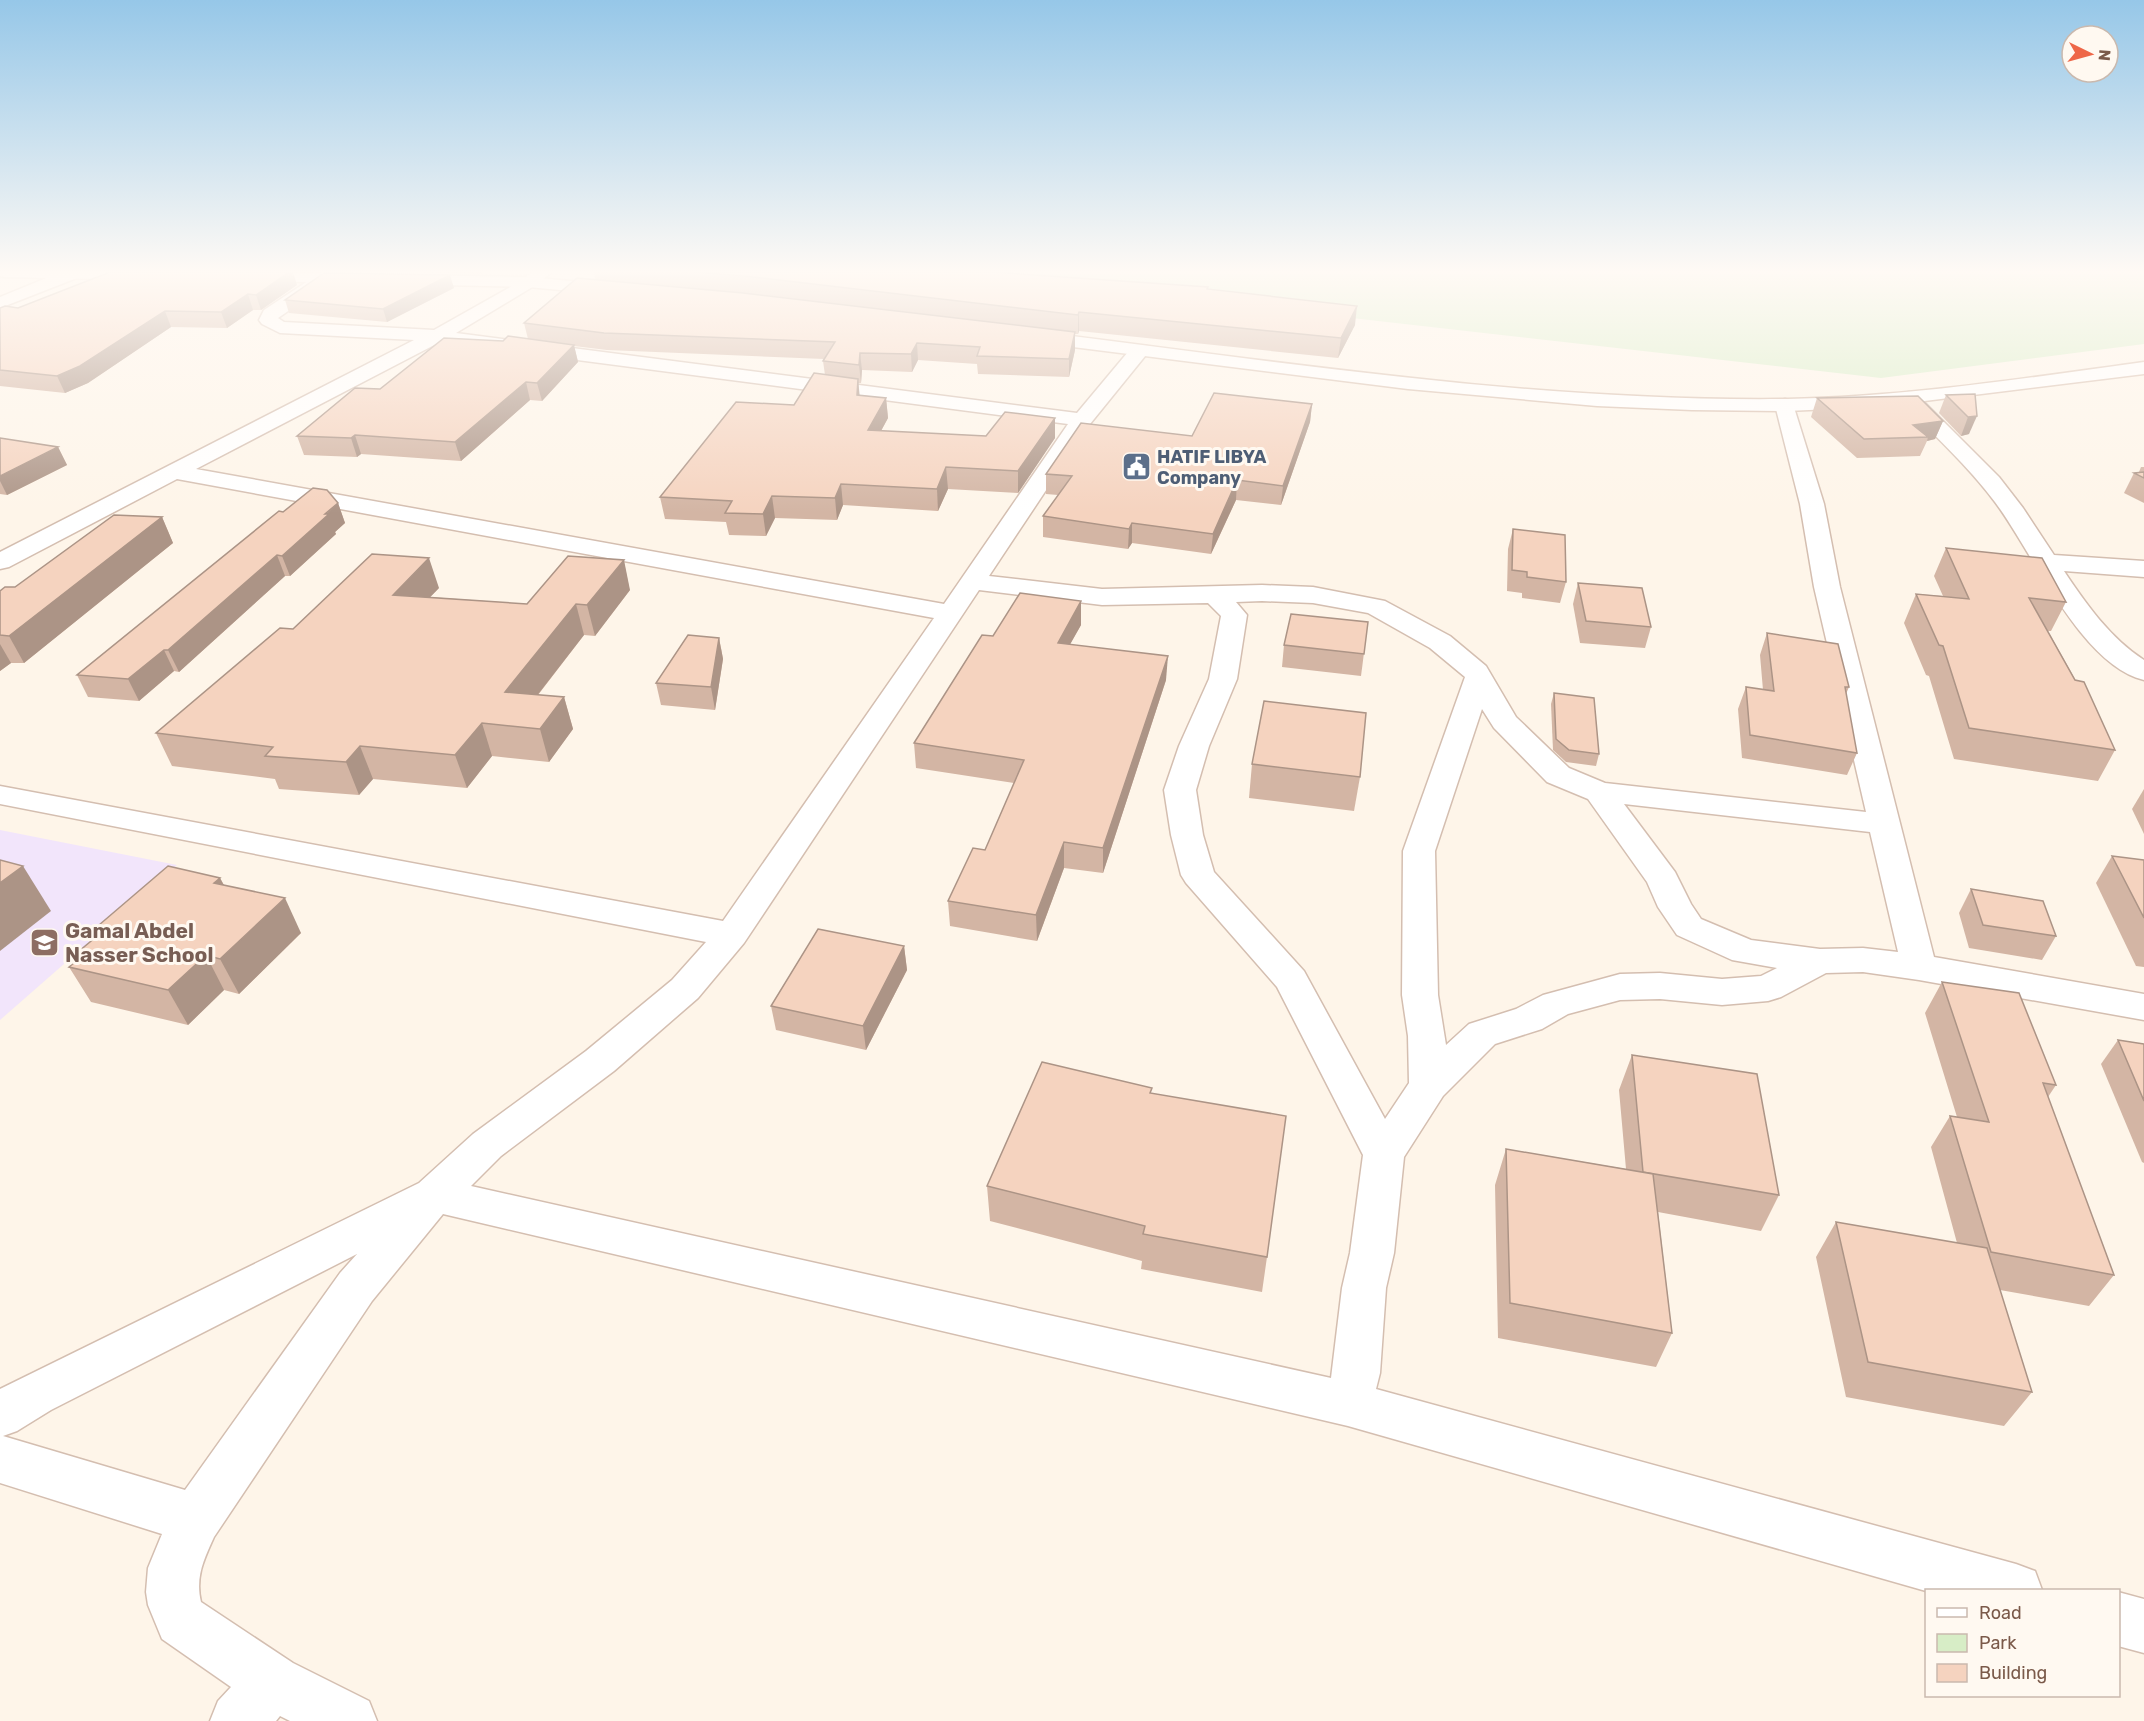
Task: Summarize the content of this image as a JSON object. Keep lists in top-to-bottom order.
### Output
{
  "places": {
    "public building": ["HATIF LIBYA Company"],
    "school or university": ["Gamal Abdel Nasser School"]
  },
  "legend": ["Road", "Park", "Building"],
  "north": "right"
}
